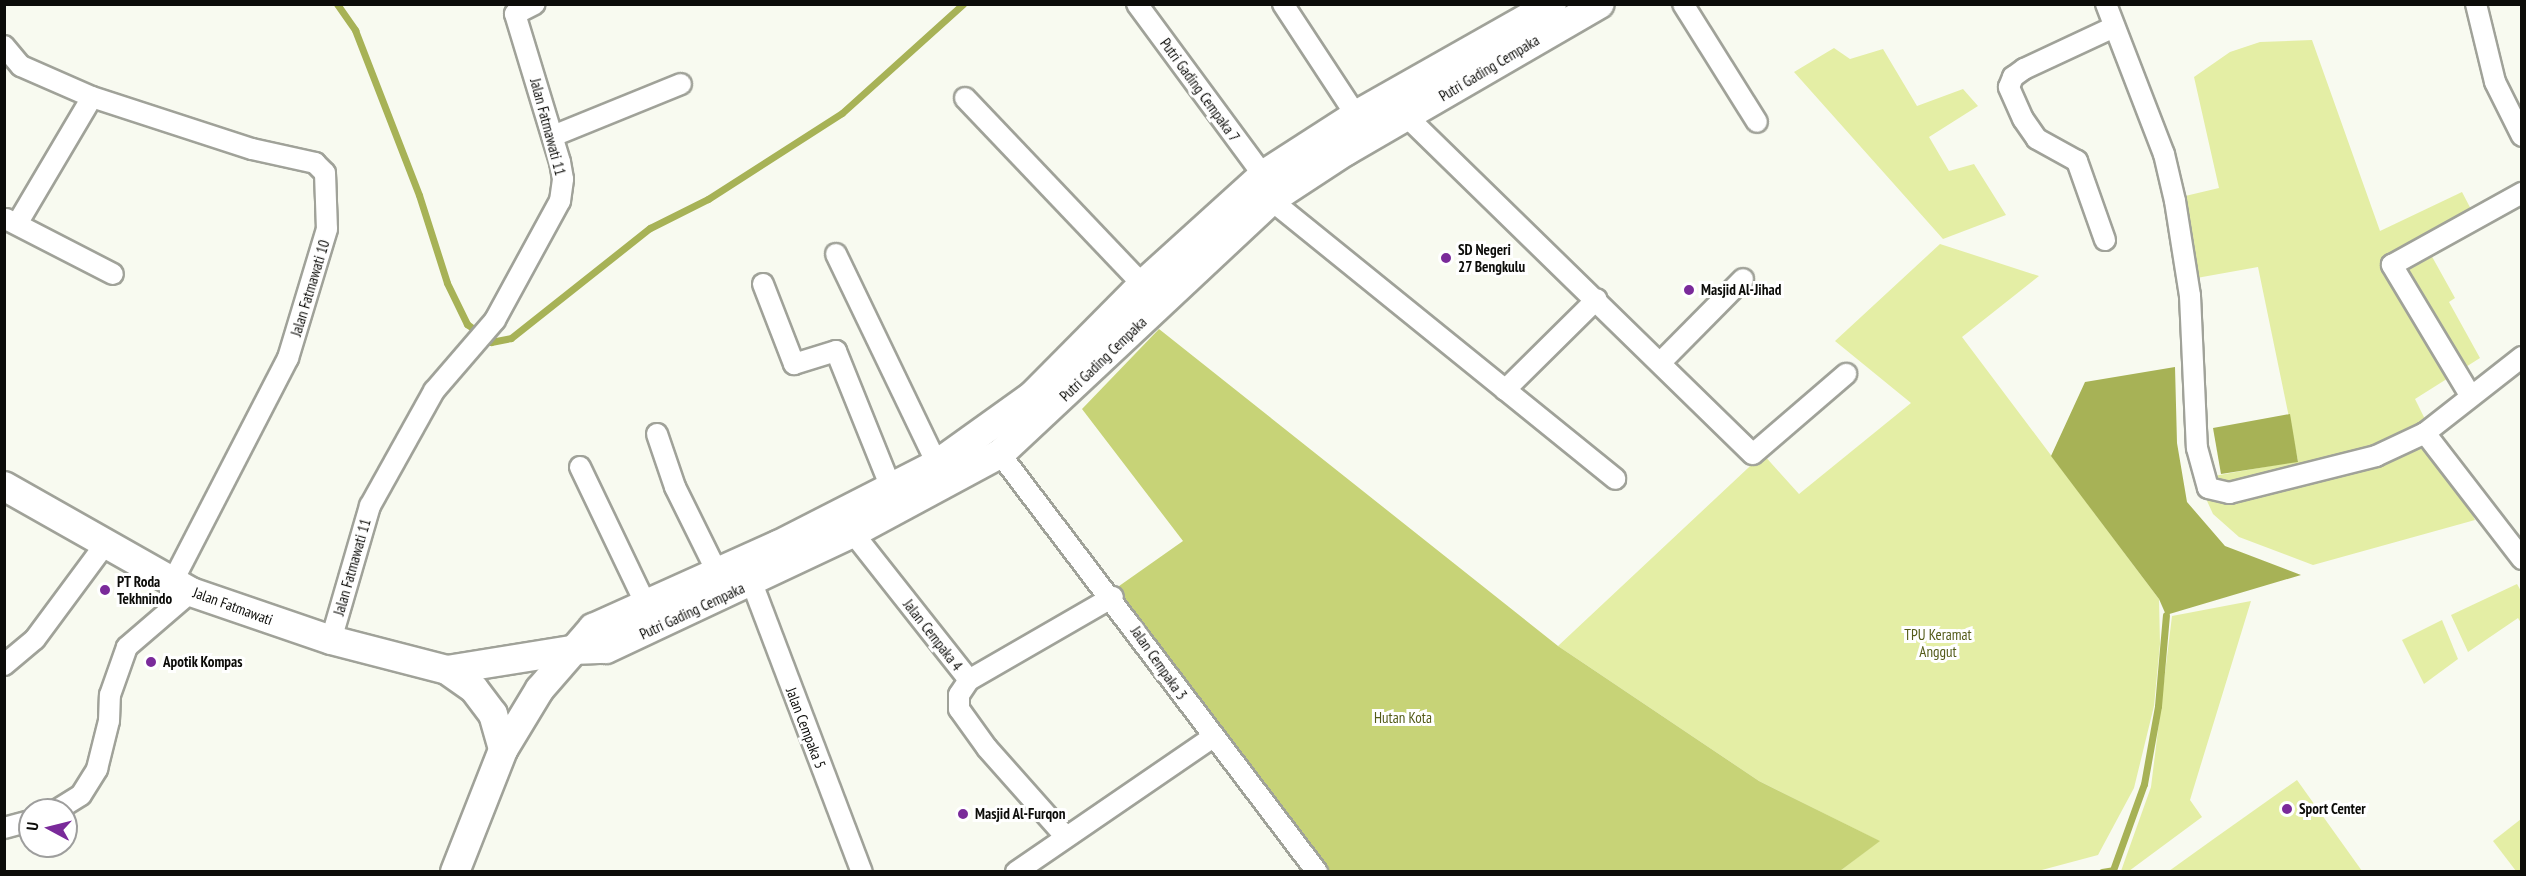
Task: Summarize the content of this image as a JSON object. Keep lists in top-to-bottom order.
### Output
{
  "streets": {
    "street": [
      "Putri Gading Cempaka",
      "Putri Gading Cempaka 7",
      "Jalan Fatmawati 11",
      "Jalan Fatmawati 10",
      "Jalan Fatmawati",
      "Jalan Cempaka 4",
      "Jalan Cempaka 3",
      "Jalan Cempaka 5"
    ]
  },
  "crossings": [
    ["Putri Gading Cempaka", "Putri Gading Cempaka 7"],
    ["Putri Gading Cempaka", "Jalan Fatmawati"],
    ["Putri Gading Cempaka", "Jalan Cempaka 4"],
    ["Putri Gading Cempaka", "Jalan Cempaka 3"],
    ["Putri Gading Cempaka", "Jalan Cempaka 5"],
    ["Jalan Fatmawati 11", "Jalan Fatmawati"],
    ["Jalan Fatmawati 10", "Jalan Fatmawati"],
    ["Jalan Cempaka 4", "Jalan Cempaka 3"]
  ],
  "parks": ["TPU Keramat Anggut", "Hutan Kota"],
  "places": [
    "SD Negeri 27 Bengkulu",
    "Masjid Al-Jihad",
    "PT Roda Tekhnindo",
    "Apotik Kompas",
    "Sport Center",
    "Masjid Al-Furqon"
  ],
  "north": "left"
}
